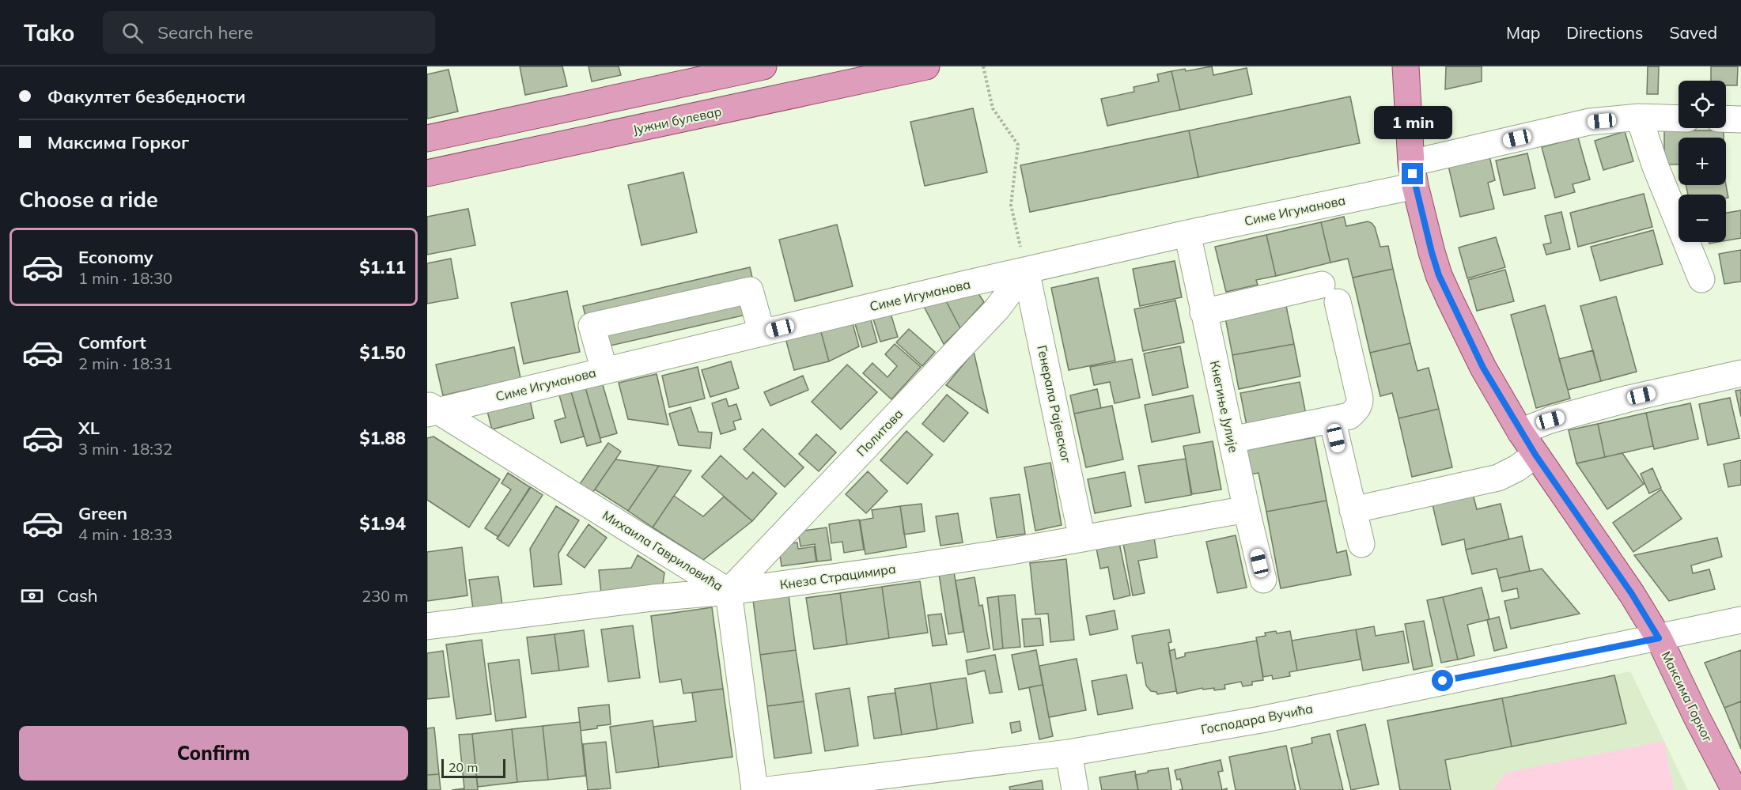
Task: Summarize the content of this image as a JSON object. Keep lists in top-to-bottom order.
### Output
{
  "streets": {
    "main road": ["Јужни булевар", "Максима Горког"],
    "street": [
      "Симе Игуманова",
      "Генерала Рајевског",
      "Кнегиње Јулије",
      "Политова",
      "Михаила Гавриловића",
      "Кнеза Страцимира",
      "Господара Вучића"
    ]
  },
  "crossings": [
    ["Симе Игуманова", "Генерала Рајевског"],
    ["Симе Игуманова", "Кнегиње Јулије"],
    ["Симе Игуманова", "Политова"],
    ["Симе Игуманова", "Михаила Гавриловића"],
    ["Симе Игуманова", "Максима Горког"],
    ["Генерала Рајевског", "Политова"],
    ["Генерала Рајевског", "Кнеза Страцимира"],
    ["Кнегиње Јулије", "Кнеза Страцимира"],
    ["Политова", "Михаила Гавриловића"],
    ["Политова", "Кнеза Страцимира"],
    ["Михаила Гавриловића", "Кнеза Страцимира"],
    ["Максима Горког", "Господара Вучића"]
  ],
  "scale_bar": "20 m",
  "page": {
    "header": "Tako",
    "search": "Search here",
    "nav": ["Map", "Directions", "Saved"],
    "banner": ["Факултет безбедности", "Максима Горког"],
    "map_buttons": ["+", "−"],
    "bubble": "1 min",
    "heading": "Choose a ride",
    "list": [
      {
        "name": "Economy",
        "note": "1 min · 18:30",
        "value": "$1.11"
      },
      {
        "name": "Comfort",
        "note": "2 min · 18:31",
        "value": "$1.50"
      },
      {
        "name": "XL",
        "note": "3 min · 18:32",
        "value": "$1.88"
      },
      {
        "name": "Green",
        "note": "4 min · 18:33",
        "value": "$1.94"
      }
    ],
    "pay": ["Cash", "230 m"],
    "buttons": "Confirm",
    "scale": "20 m"
  }
}
